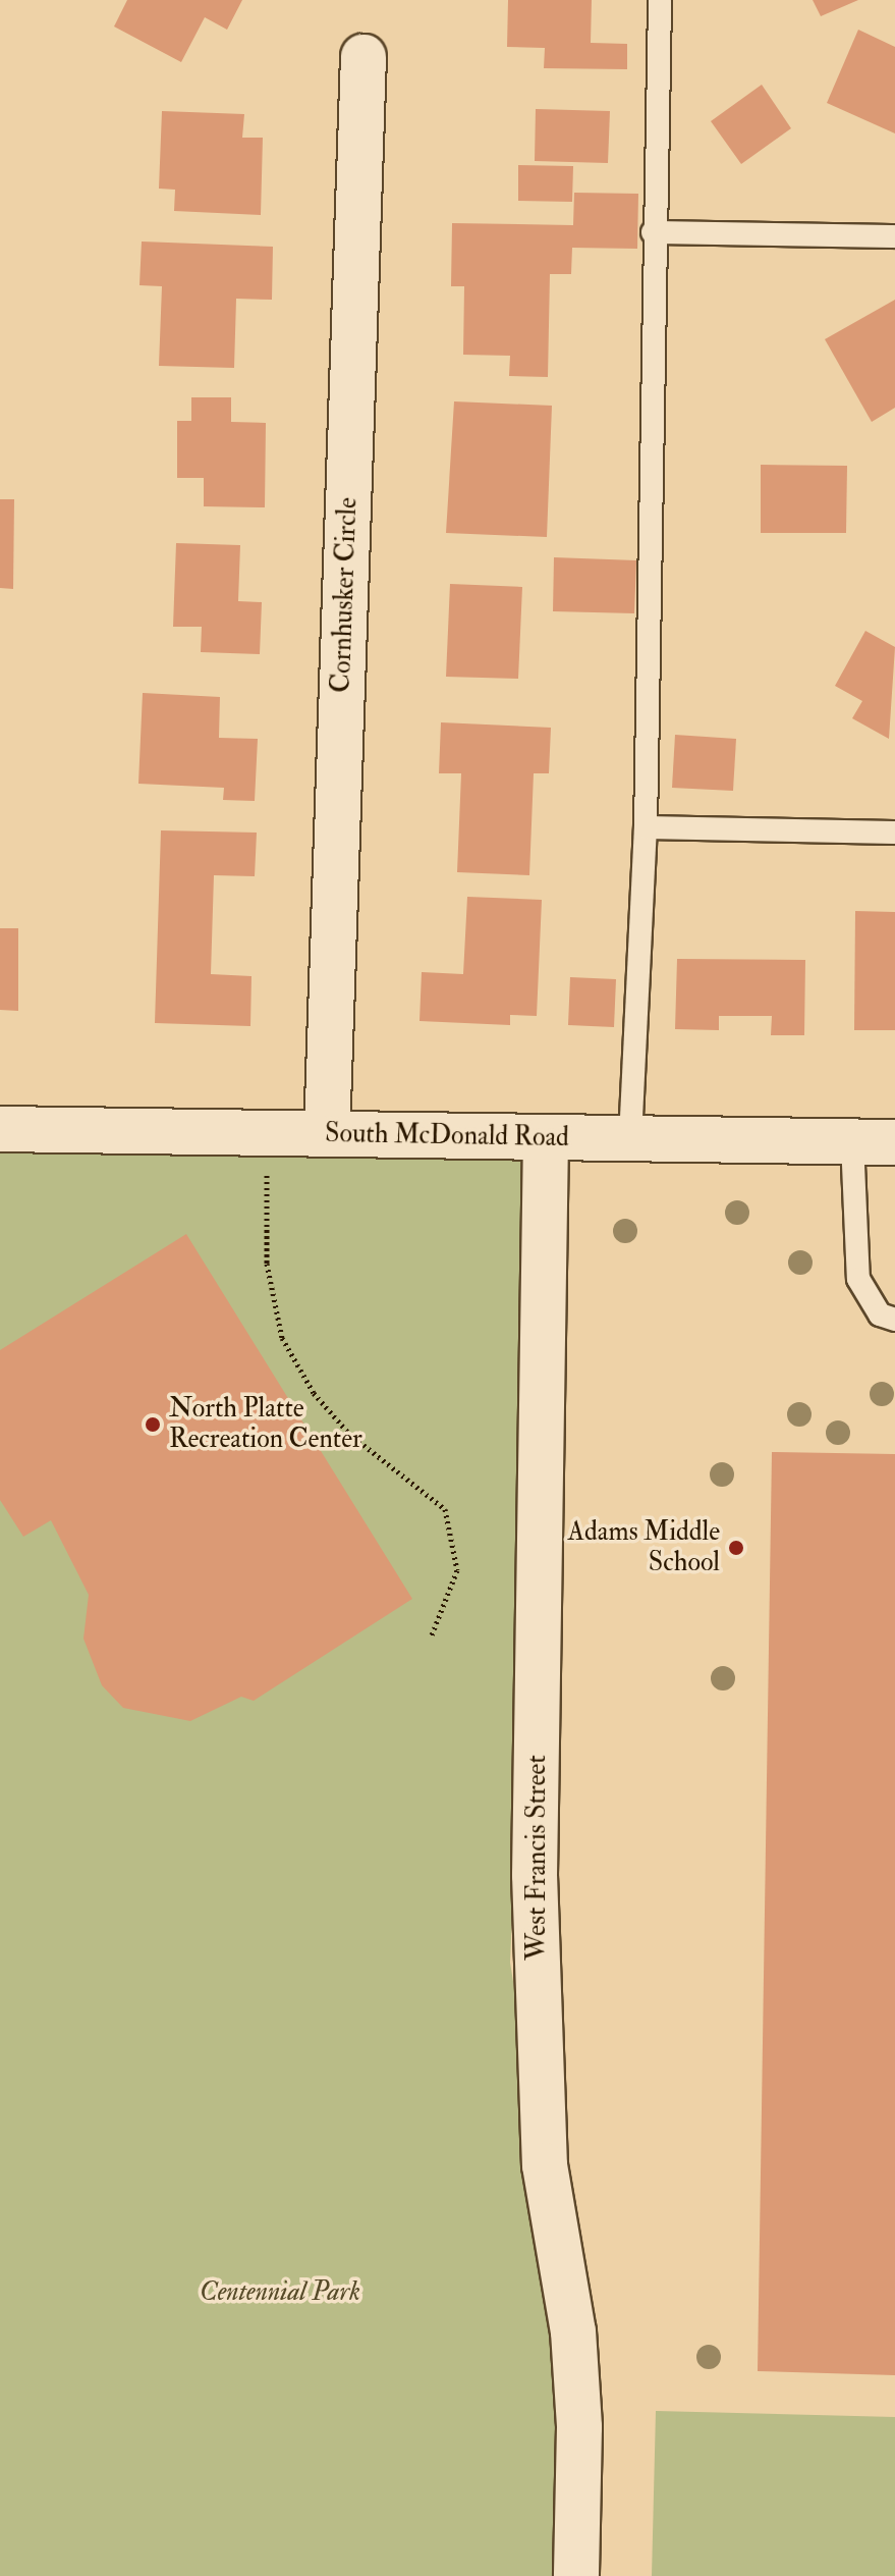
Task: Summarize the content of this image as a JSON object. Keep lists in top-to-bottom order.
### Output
{
  "streets": {
    "street": ["Cornhusker Circle", "South McDonald Road", "West Francis Street"]
  },
  "crossings": [
    ["Cornhusker Circle", "South McDonald Road"],
    ["South McDonald Road", "West Francis Street"]
  ],
  "parks": ["Centennial Park"],
  "places": ["North Platte Recreation Center", "Adams Middle School"]
}
